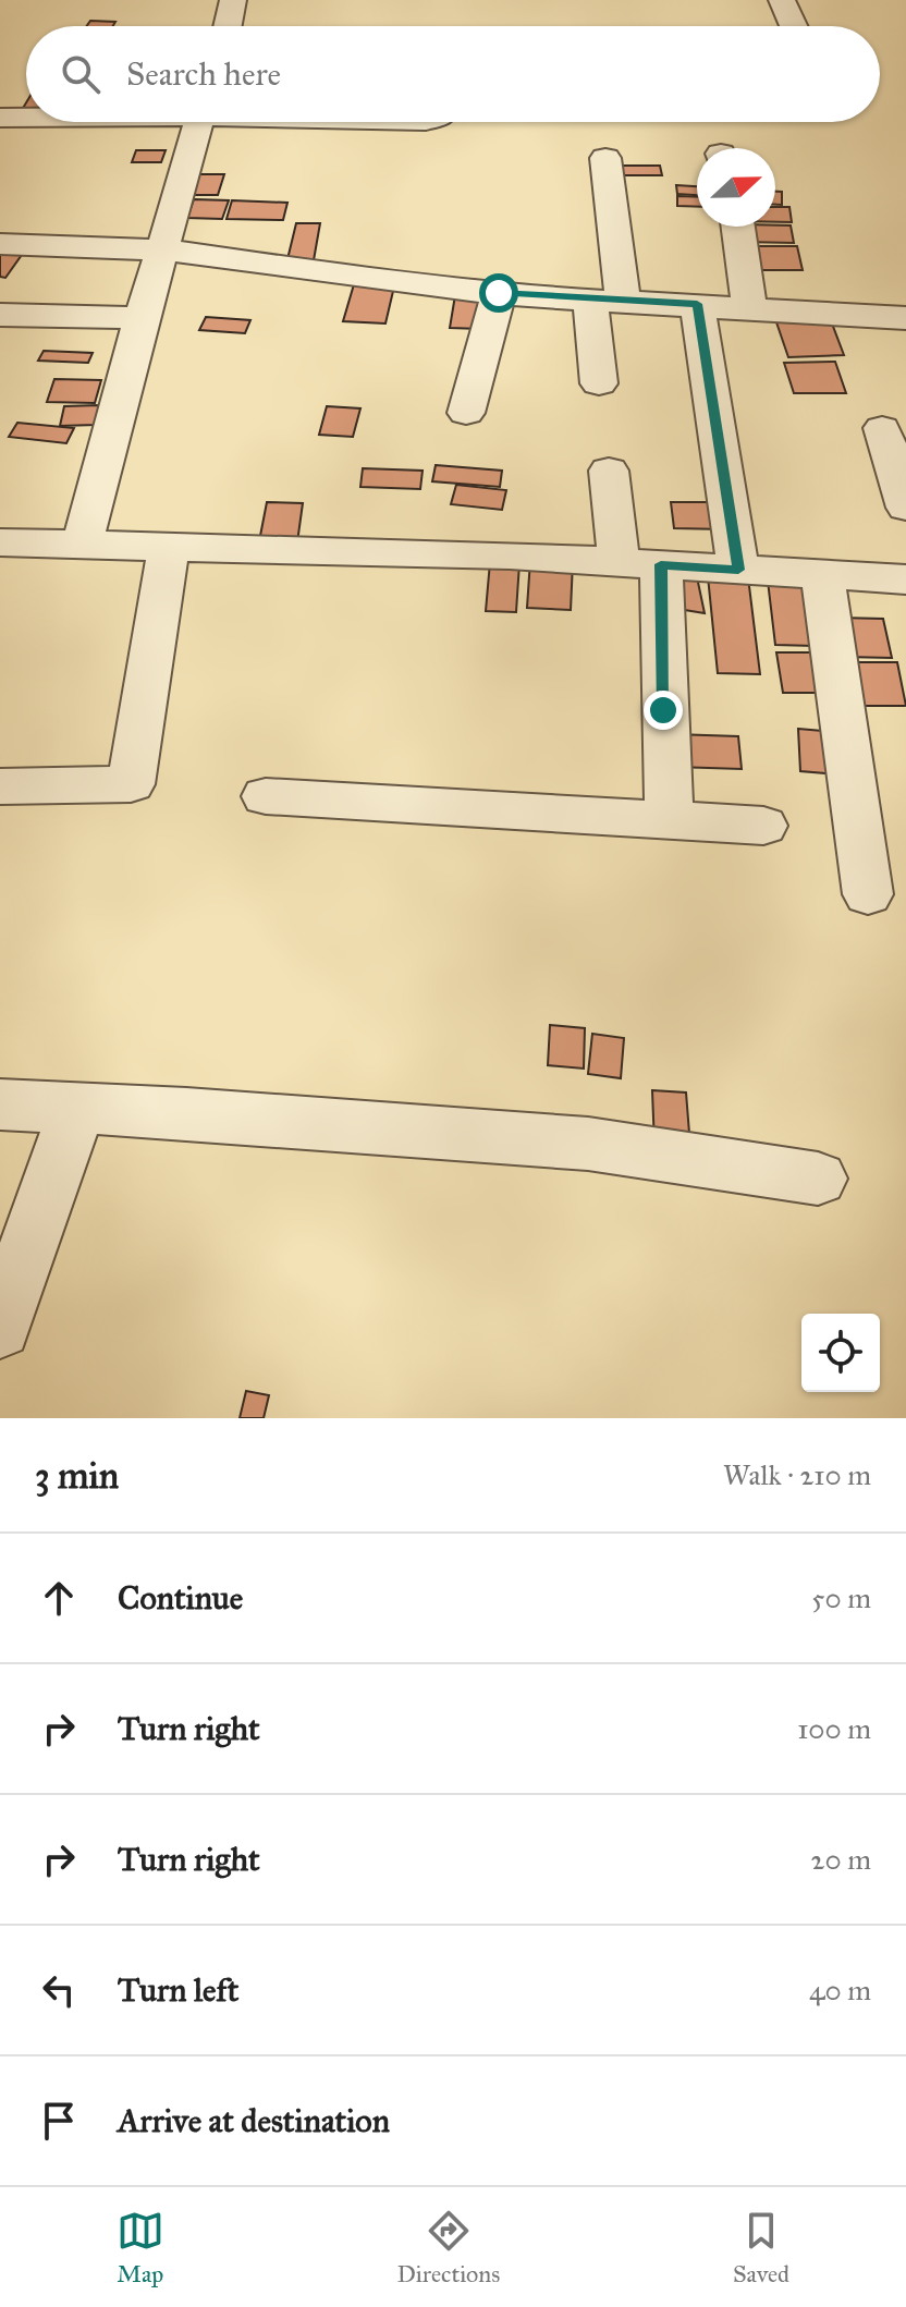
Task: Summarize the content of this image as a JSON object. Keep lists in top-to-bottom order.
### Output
{
  "north": "right",
  "page": {
    "search": "Search here",
    "heading": ["3 min", "Walk · 210 m"],
    "list": [
      ["Continue", "50 m"],
      ["Turn right", "100 m"],
      ["Turn right", "20 m"],
      ["Turn left", "40 m"],
      "Arrive at destination"
    ],
    "nav": ["Map", "Directions", "Saved"]
  }
}
